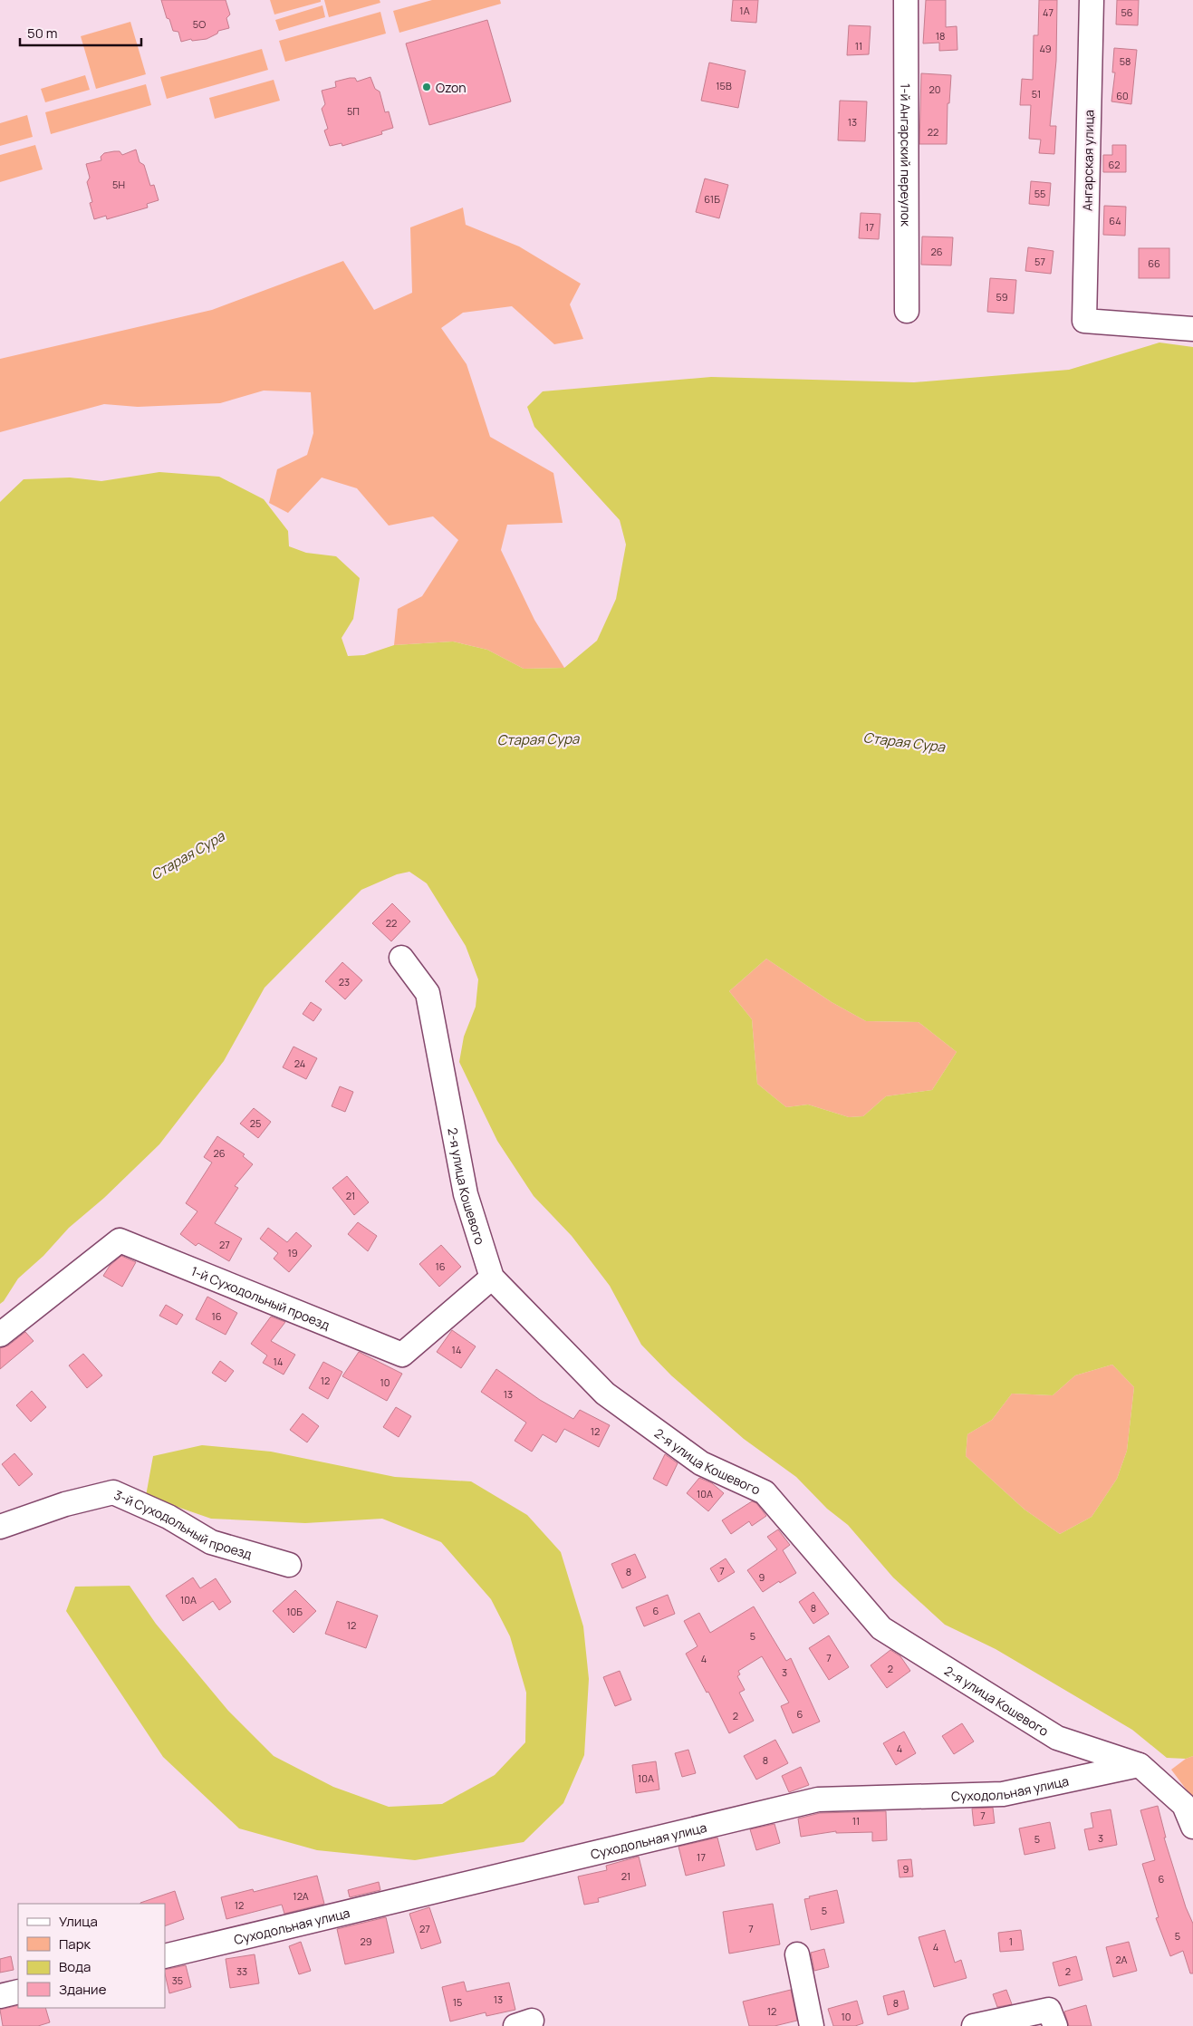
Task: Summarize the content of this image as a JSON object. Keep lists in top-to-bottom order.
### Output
{
  "streets": {
    "street": [
      "1-й Ангарский переулок",
      "Ангарская улица",
      "2-я улица Кошевого",
      "1-й Суходольный проезд",
      "3-й Суходольный проезд",
      "Суходольная улица"
    ]
  },
  "crossings": [
    ["2-я улица Кошевого", "1-й Суходольный проезд"],
    ["2-я улица Кошевого", "Суходольная улица"]
  ],
  "water": ["Старая Сура"],
  "places": ["Ozon"],
  "house_numbers": [
    "1А",
    "47",
    "56",
    "5О",
    "18",
    "11",
    "49",
    "58",
    "15В",
    "20",
    "51",
    "60",
    "5П",
    "13",
    "22",
    "62",
    "5Н",
    "55",
    "61Б",
    "64",
    "17",
    "26",
    "57",
    "66",
    "59",
    "22",
    "23",
    "24",
    "25",
    "26",
    "21",
    "27",
    "19",
    "16",
    "16",
    "14",
    "14",
    "12",
    "10",
    "13",
    "12",
    "10А",
    "7",
    "8",
    "9",
    "10А",
    "8",
    "6",
    "10Б",
    "12",
    "5",
    "7",
    "4",
    "2",
    "3",
    "6",
    "2",
    "4",
    "8",
    "10А",
    "7",
    "11",
    "3",
    "5",
    "17",
    "9",
    "21",
    "6",
    "12А",
    "12",
    "5",
    "27",
    "7",
    "5",
    "29",
    "1",
    "4",
    "2А",
    "33",
    "2",
    "35",
    "13",
    "15",
    "8",
    "12",
    "10"
  ],
  "legend": [
    "Улица",
    "Парк",
    "Вода",
    "Здание"
  ],
  "scale_bar": "50 m"
}
